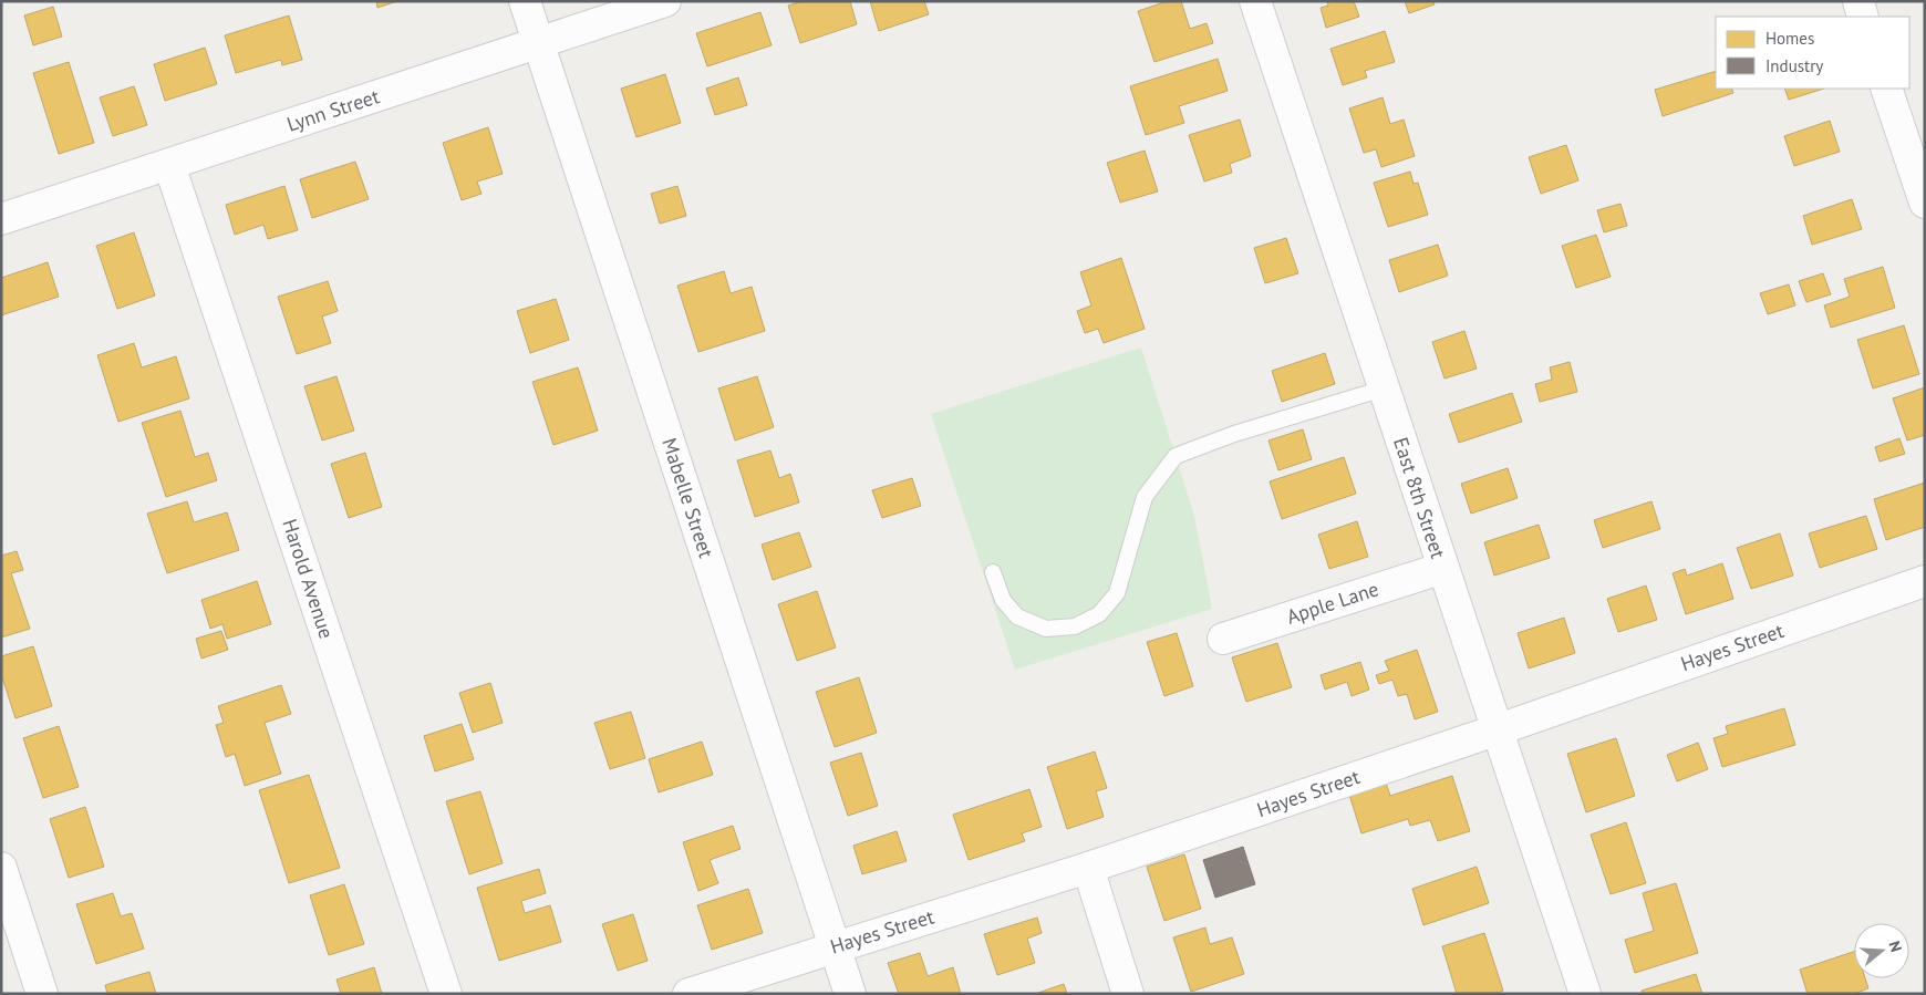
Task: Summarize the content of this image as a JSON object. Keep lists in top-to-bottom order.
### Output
{
  "streets": {
    "street": [
      "Lynn Street",
      "Mabelle Street",
      "East 8th Street",
      "Harold Avenue",
      "Apple Lane",
      "Hayes Street"
    ]
  },
  "crossings": [
    ["Lynn Street", "Mabelle Street"],
    ["Lynn Street", "Harold Avenue"],
    ["Mabelle Street", "Hayes Street"],
    ["East 8th Street", "Apple Lane"],
    ["East 8th Street", "Hayes Street"]
  ],
  "legend": ["Homes", "Industry"],
  "north": "right"
}
